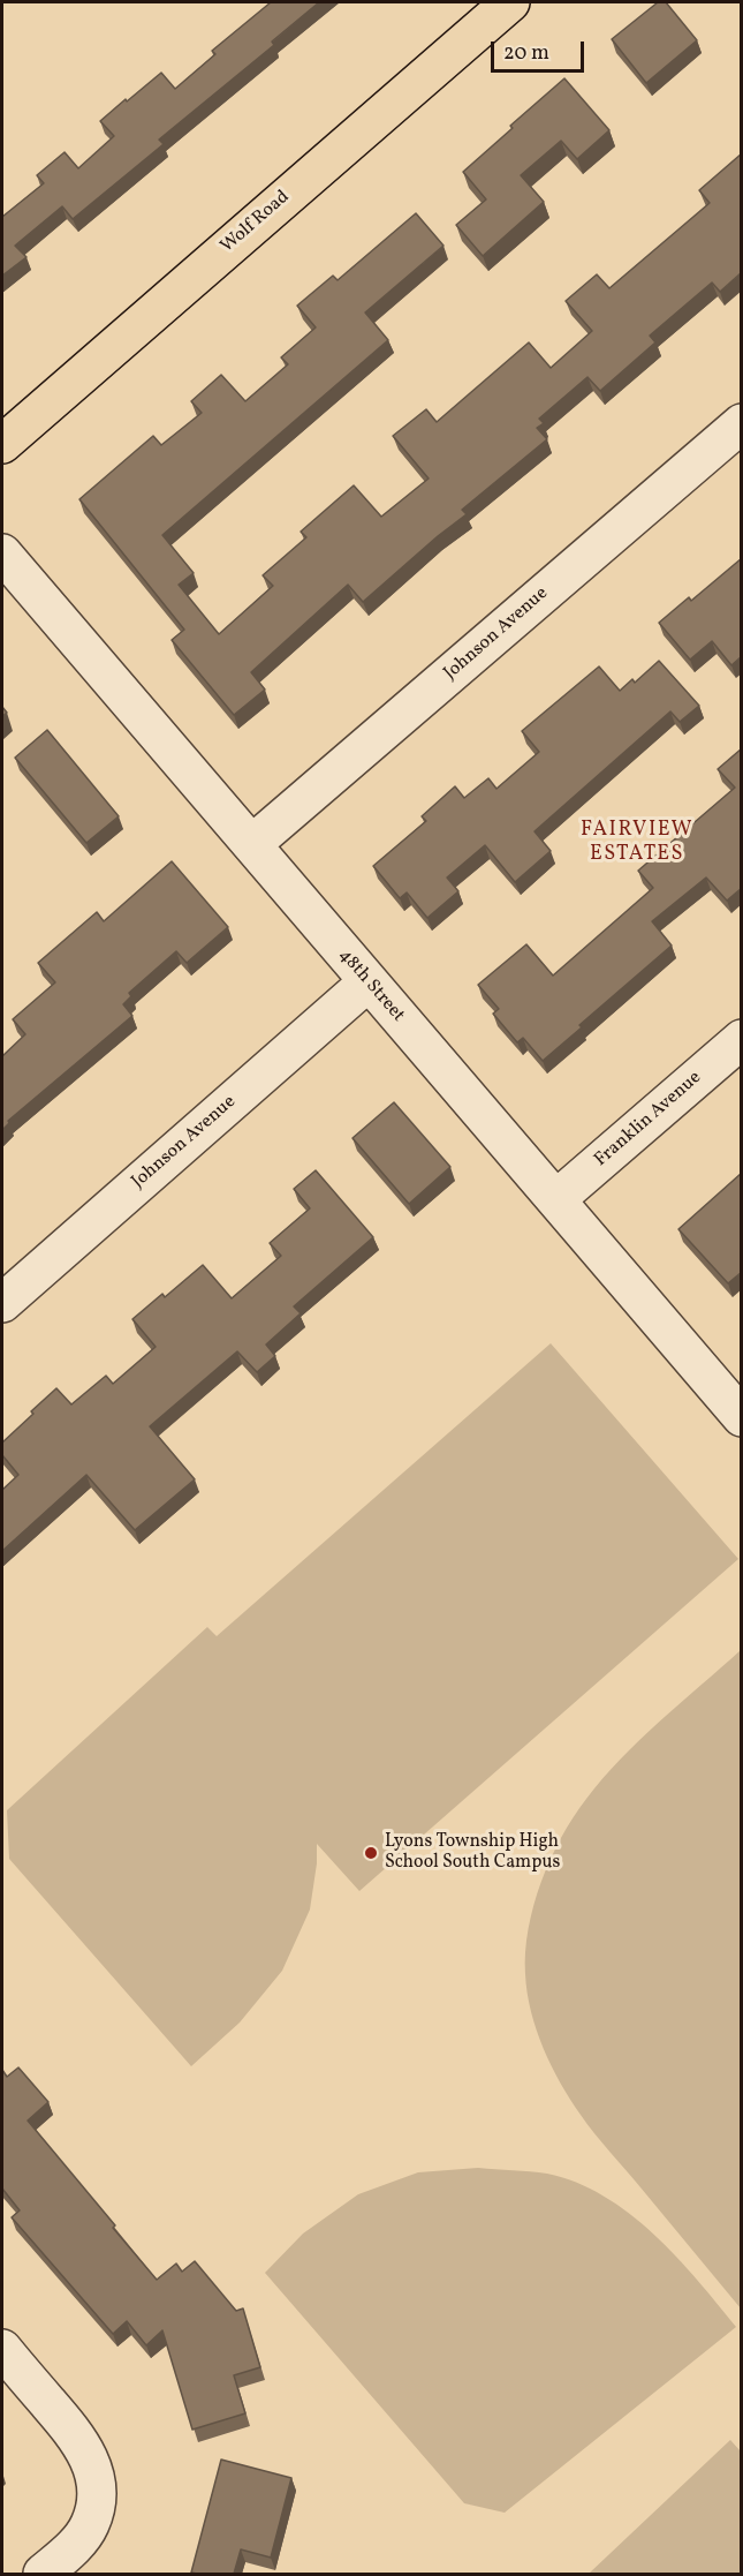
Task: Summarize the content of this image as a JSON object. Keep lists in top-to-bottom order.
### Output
{
  "streets": {
    "main road": ["Wolf Road"],
    "street": ["Johnson Avenue", "48th Street", "Franklin Avenue"]
  },
  "crossings": [
    ["Johnson Avenue", "48th Street"],
    ["48th Street", "Franklin Avenue"]
  ],
  "districts": ["FAIRVIEW ESTATES"],
  "places": ["Lyons Township High School South Campus"],
  "scale_bar": "20 m"
}
